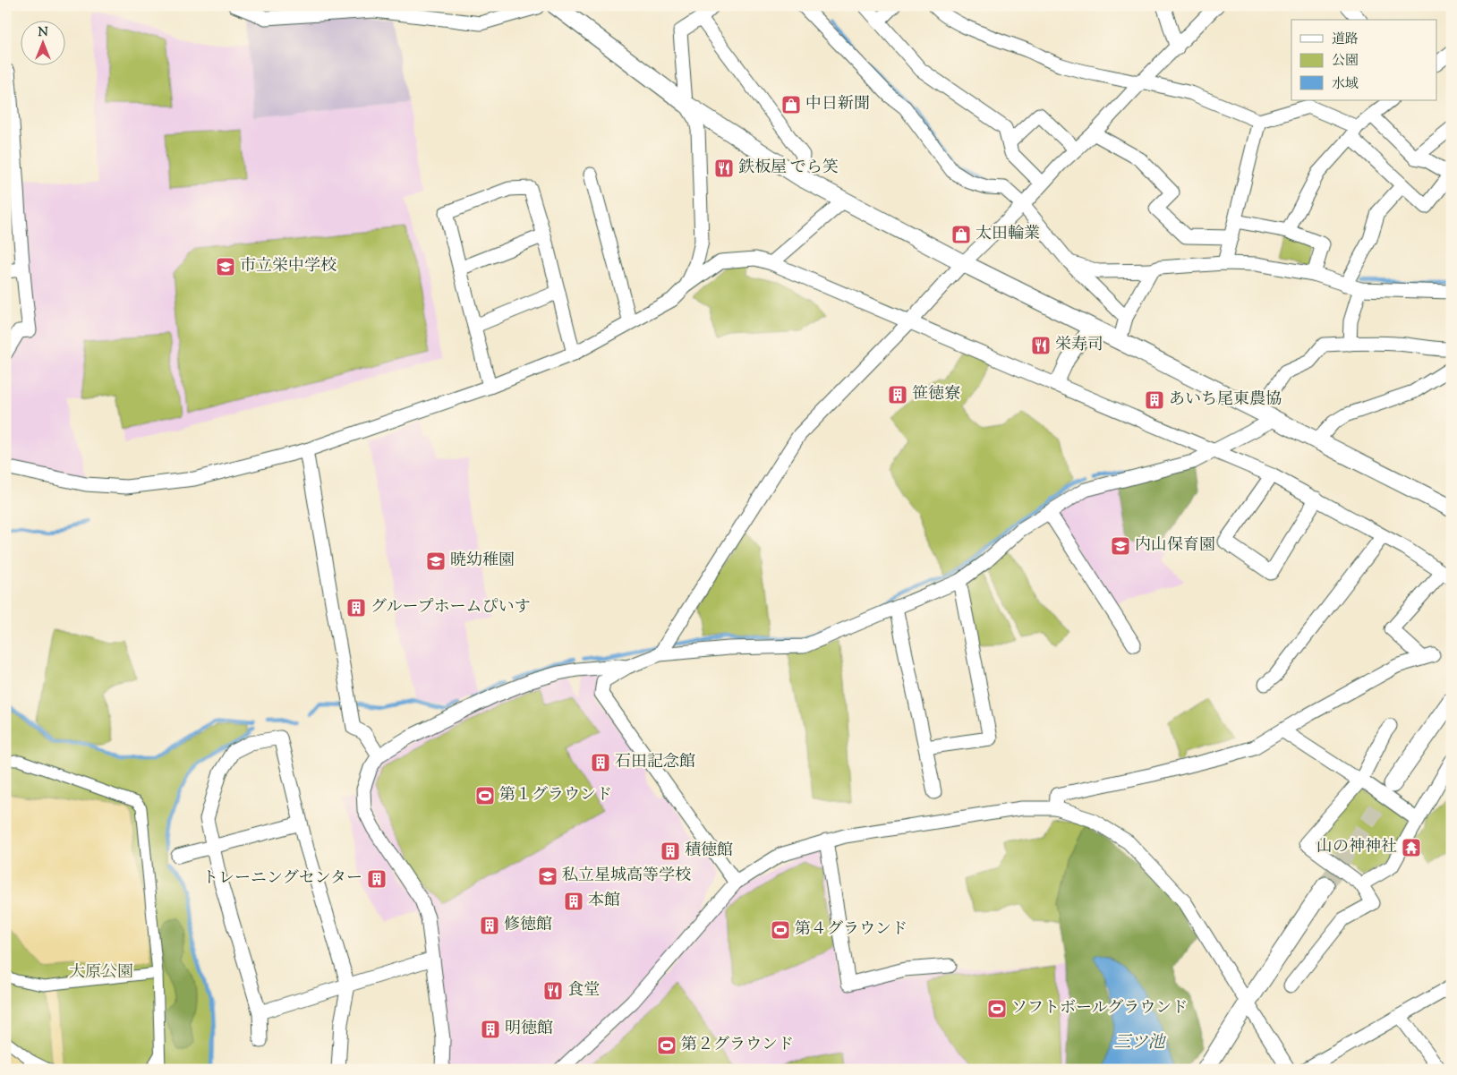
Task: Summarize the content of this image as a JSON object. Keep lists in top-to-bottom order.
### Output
{
  "water": ["三ツ池"],
  "parks": ["大原公園"],
  "places": {
    "shop": ["中日新聞", "太田輪業"],
    "restaurant": ["鉄板屋 でら笑", "栄寿司", "食堂"],
    "school or university": [
      "市立栄中学校",
      "内山保育園",
      "暁幼稚園",
      "私立星城高等学校"
    ],
    "building": [
      "笹徳寮",
      "あいち尾東農協",
      "グループホームぴいす",
      "石田記念館",
      "積徳館",
      "トレーニングセンター",
      "本館",
      "修徳館",
      "明徳館"
    ],
    "sports": [
      "第１グラウンド",
      "第４グラウンド",
      "ソフトボールグラウンド",
      "第２グラウンド"
    ],
    "temple": ["山の神神社"]
  },
  "legend": ["道路", "公園", "水域"],
  "north": "top"
}
